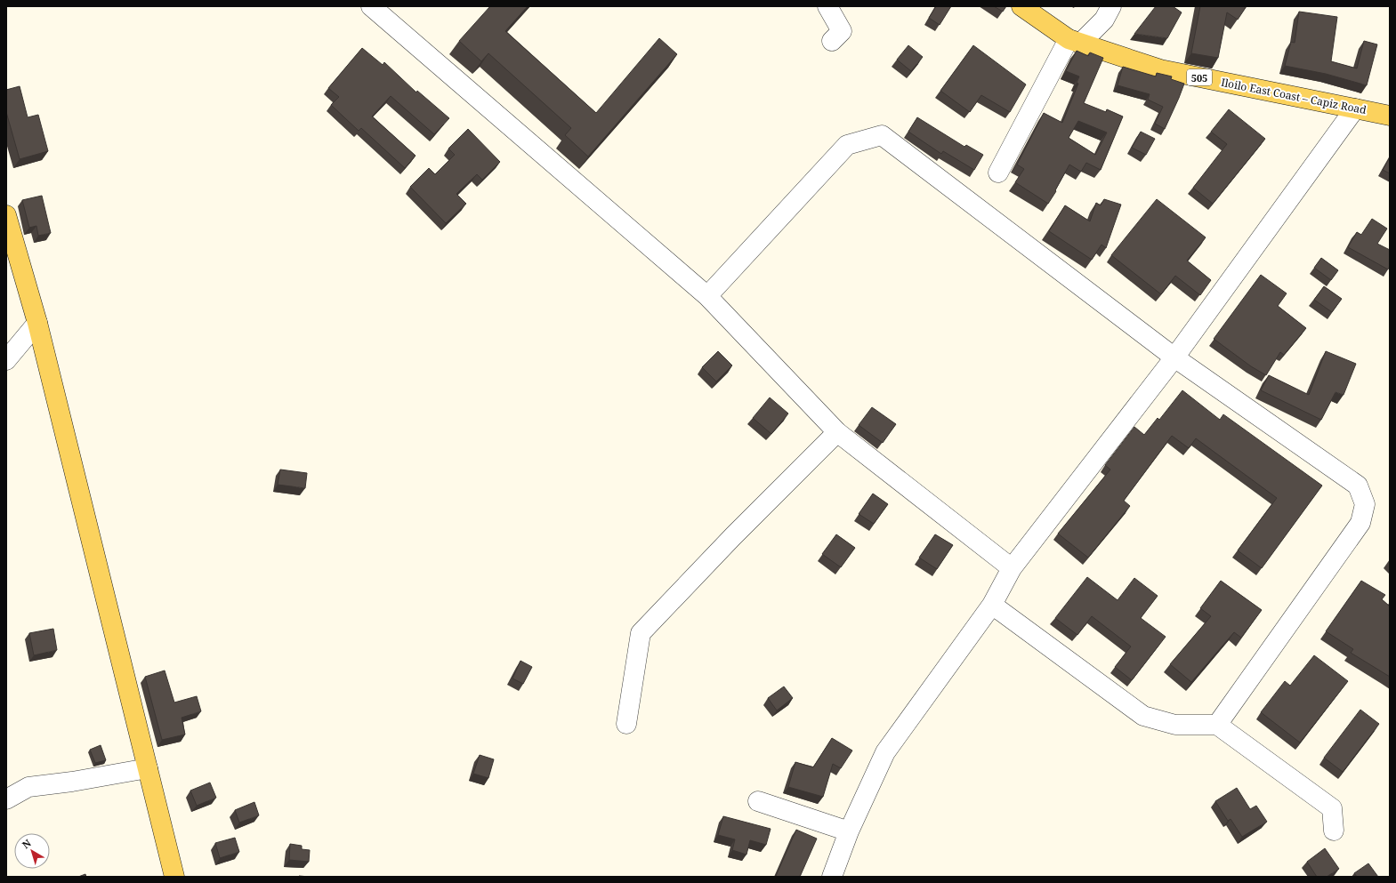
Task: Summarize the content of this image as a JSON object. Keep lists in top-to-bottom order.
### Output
{
  "streets": {
    "main road": ["505", "Iloilo East Coast – Capiz Road"]
  },
  "north": "top left"
}
